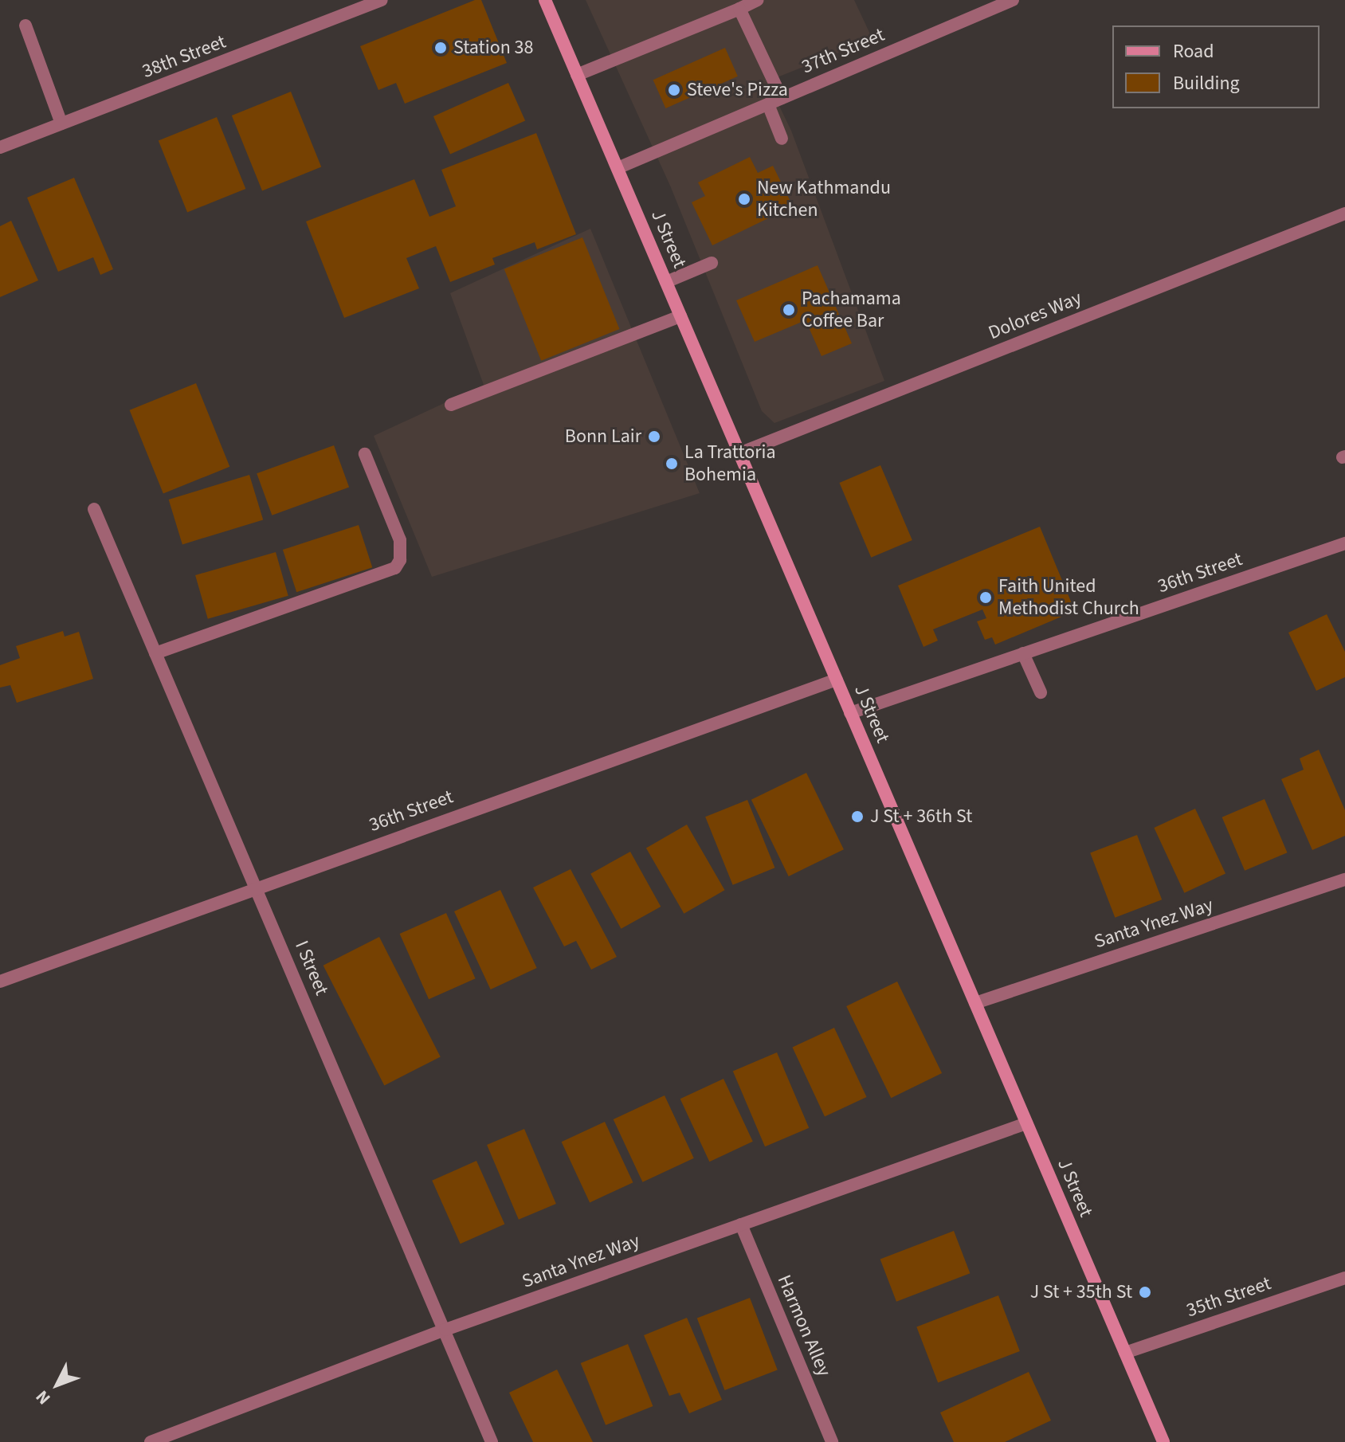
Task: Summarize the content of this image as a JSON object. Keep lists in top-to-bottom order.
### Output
{
  "streets": {
    "main road": ["J Street"],
    "street": [
      "37th Street",
      "38th Street",
      "Dolores Way",
      "36th Street",
      "Santa Ynez Way",
      "I Street",
      "35th Street",
      "Harmon Alley"
    ]
  },
  "crossings": [
    ["37th Street", "J Street"],
    ["J Street", "Dolores Way"],
    ["J Street", "36th Street"],
    ["J Street", "Santa Ynez Way"],
    ["J Street", "35th Street"],
    ["36th Street", "I Street"],
    ["Santa Ynez Way", "I Street"],
    ["Santa Ynez Way", "Harmon Alley"]
  ],
  "places": [
    "Station 38",
    "Steve's Pizza",
    "New Kathmandu Kitchen",
    "Pachamama Coffee Bar",
    "Bonn Lair",
    "La Trattoria Bohemia",
    "Faith United Methodist Church",
    "J St + 36th St",
    "J St + 35th St"
  ],
  "legend": ["Road", "Building"],
  "north": "bottom left"
}
